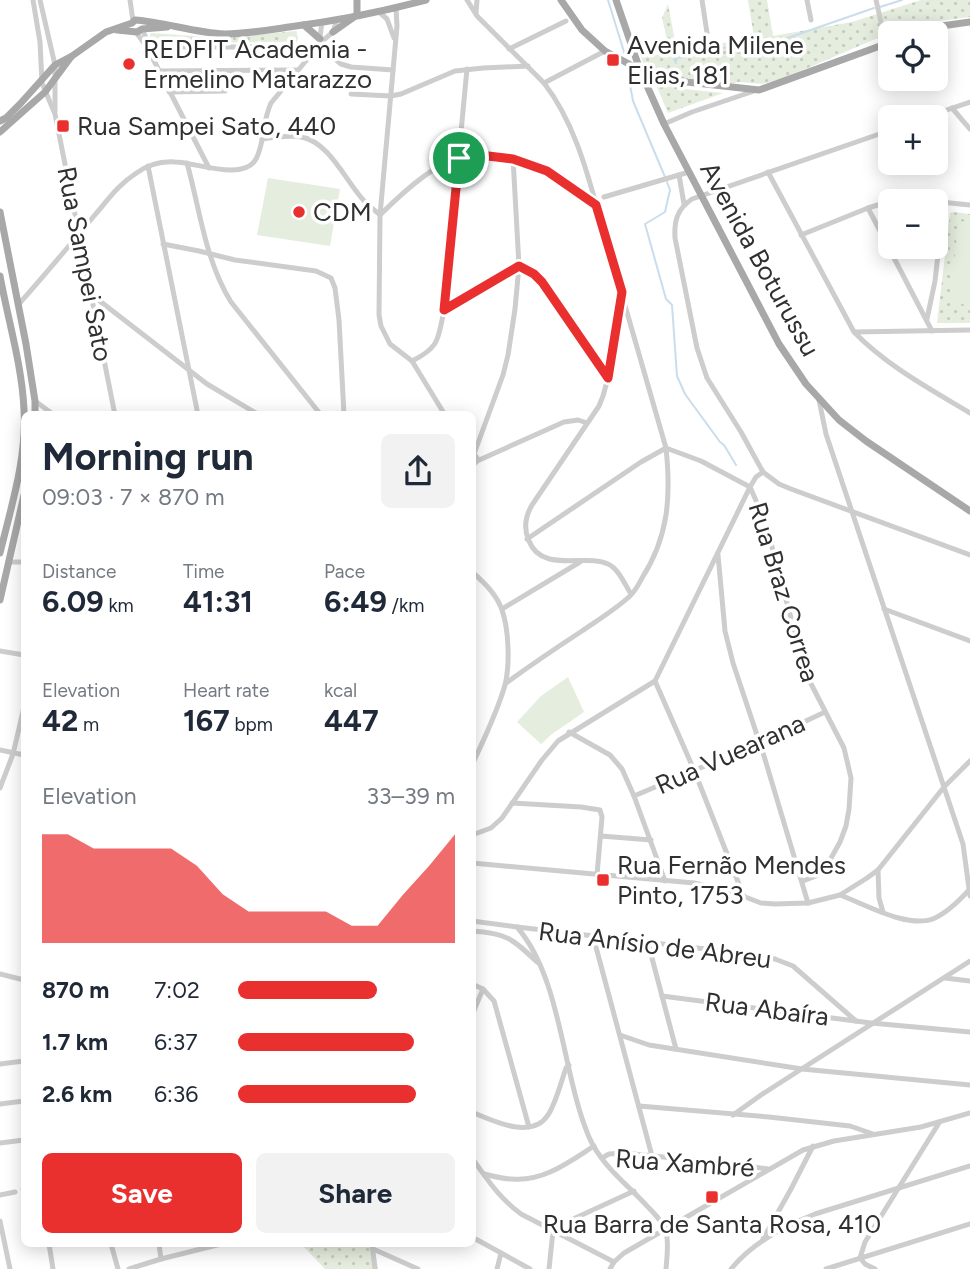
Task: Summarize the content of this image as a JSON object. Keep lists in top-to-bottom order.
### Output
{
  "streets": {
    "main road": ["Avenida Boturussu"],
    "street": [
      "Rua Sampei Sato",
      "Rua Braz Correa",
      "Rua Vuearana",
      "Rua Anísio de Abreu",
      "Rua Abaíra",
      "Rua Xambré"
    ]
  },
  "crossings": [
    ["Rua Braz Correa", "Rua Vuearana"],
    ["Rua Anísio de Abreu", "Rua Abaíra"]
  ],
  "places": {
    "transit": [
      "Avenida Milene Elias, 181",
      "Rua Sampei Sato, 440",
      "Rua Fernão Mendes Pinto, 1753",
      "Rua Barra de Santa Rosa, 410"
    ],
    "other": ["REDFIT Academia - Ermelino Matarazzo", "CDM"]
  },
  "page": {
    "map_buttons": ["+", "−"],
    "heading": ["Morning run", "09:03 · 7 × 870 m"],
    "stats": [
      ["Distance", "6.09 km"],
      ["Time", "41:31"],
      ["Pace", "6:49 /km"],
      ["Elevation", "42 m"],
      ["Heart rate", "167 bpm"],
      ["kcal", "447"]
    ],
    "chart": ["Elevation", "33–39 m"],
    "list": [
      {
        "name": "870 m",
        "note": "7:02"
      },
      {
        "name": "1.7 km",
        "note": "6:37"
      },
      {
        "name": "2.6 km",
        "note": "6:36"
      }
    ],
    "buttons": ["Save", "Share"]
  }
}
